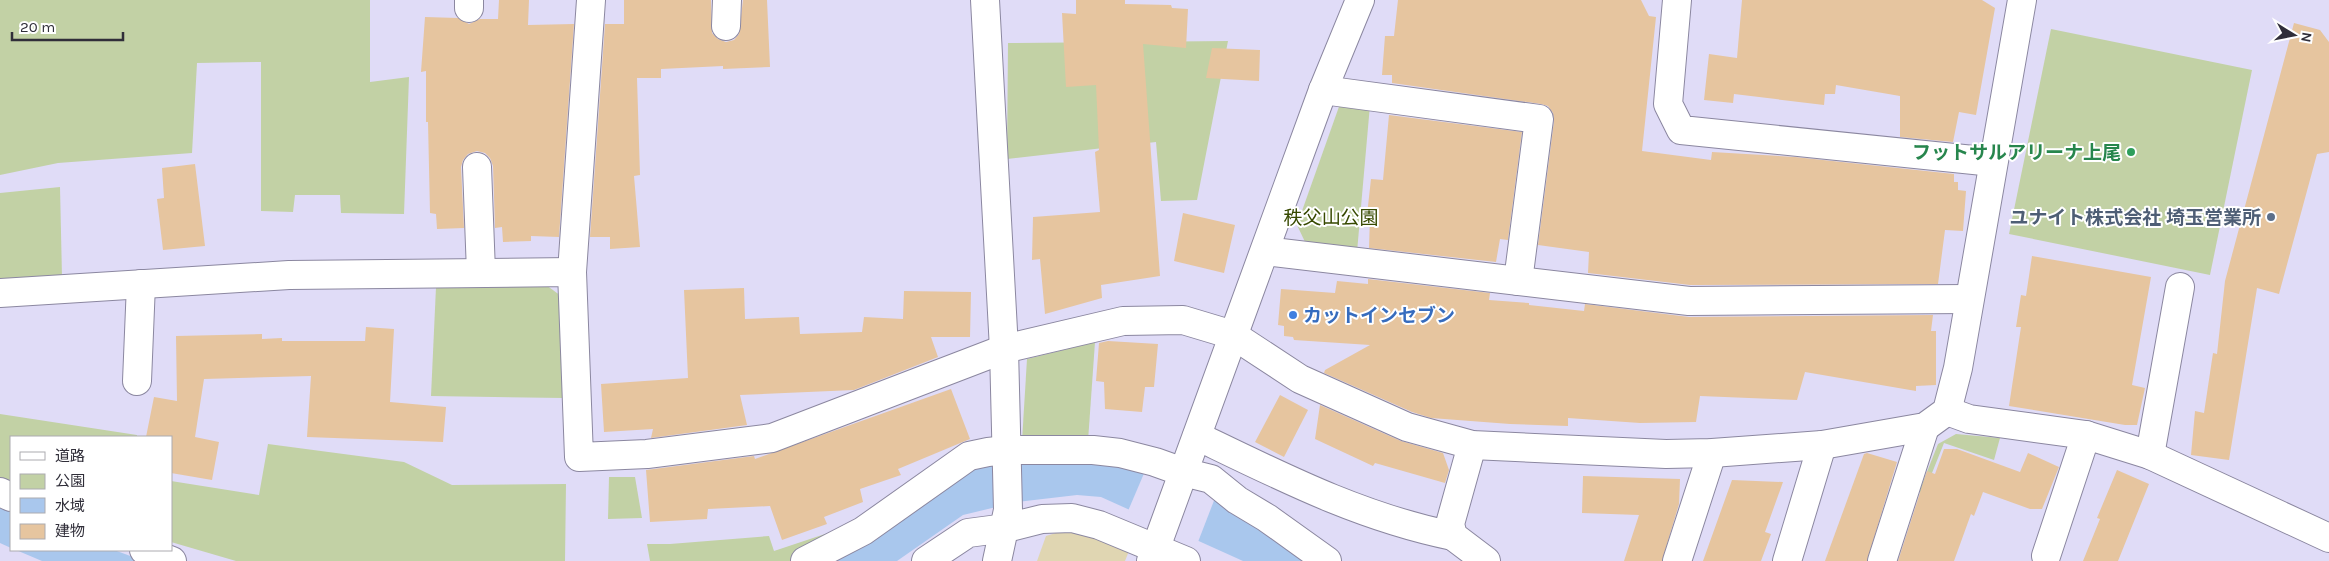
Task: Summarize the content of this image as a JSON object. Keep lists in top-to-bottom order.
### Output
{
  "parks": ["秩父山公園"],
  "places": ["フットサルアリーナ上尾", "ユナイト株式会社 埼玉営業所", "カットインセブン"],
  "legend": [
    "道路",
    "公園",
    "水域",
    "建物"
  ],
  "scale_bar": "20 m",
  "north": "right"
}
